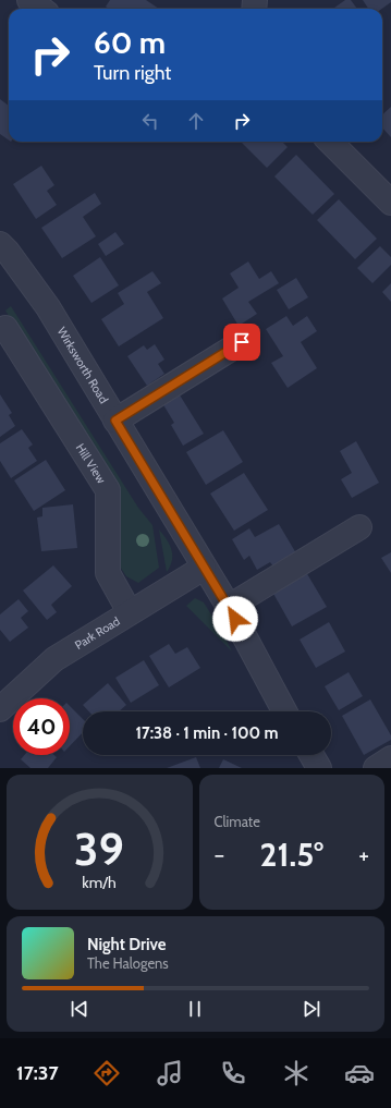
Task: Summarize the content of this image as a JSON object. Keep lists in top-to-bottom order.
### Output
{
  "streets": {
    "street": ["Wirksworth Road", "Hill View", "Park Road"]
  },
  "crossings": [
    ["Wirksworth Road", "Park Road"],
    ["Hill View", "Park Road"]
  ],
  "page": {
    "turn": ["60 m", "Turn right"],
    "limit": "40",
    "trip": "17:38 · 1 min · 100 m",
    "tile": "Climate",
    "heat": ["−", "21.5°", "+"],
    "song": ["Night Drive", "The Halogens"],
    "tabs": "17:37",
    "gauge": ["39", "km/h"]
  }
}
